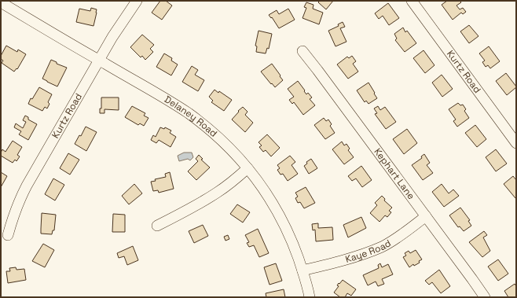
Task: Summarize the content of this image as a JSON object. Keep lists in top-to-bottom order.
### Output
{
  "streets": {
    "street": [
      "Kurtz Road",
      "Delaney Road",
      "Kephart Lane",
      "Kaye Road"
    ]
  },
  "crossings": [
    ["Kurtz Road", "Delaney Road"],
    ["Delaney Road", "Kaye Road"],
    ["Kephart Lane", "Kaye Road"]
  ]
}
